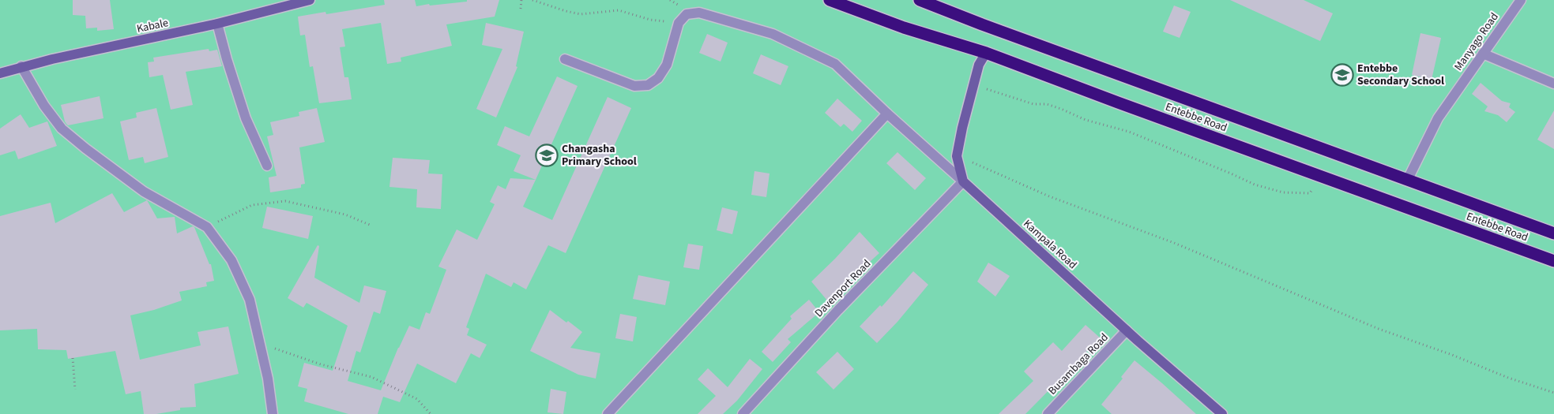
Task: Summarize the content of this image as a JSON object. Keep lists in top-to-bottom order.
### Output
{
  "streets": {
    "highway": ["Entebbe Road"],
    "main road": ["Kabale", "Kampala Road"],
    "street": ["Manyago Road", "Davenport Road", "Busambaga Road"]
  },
  "crossings": [
    ["Manyago Road", "Entebbe Road"],
    ["Kampala Road", "Davenport Road"],
    ["Kampala Road", "Busambaga Road"]
  ],
  "places": {
    "school or university": ["Entebbe Secondary School", "Changasha Primary School"]
  }
}
